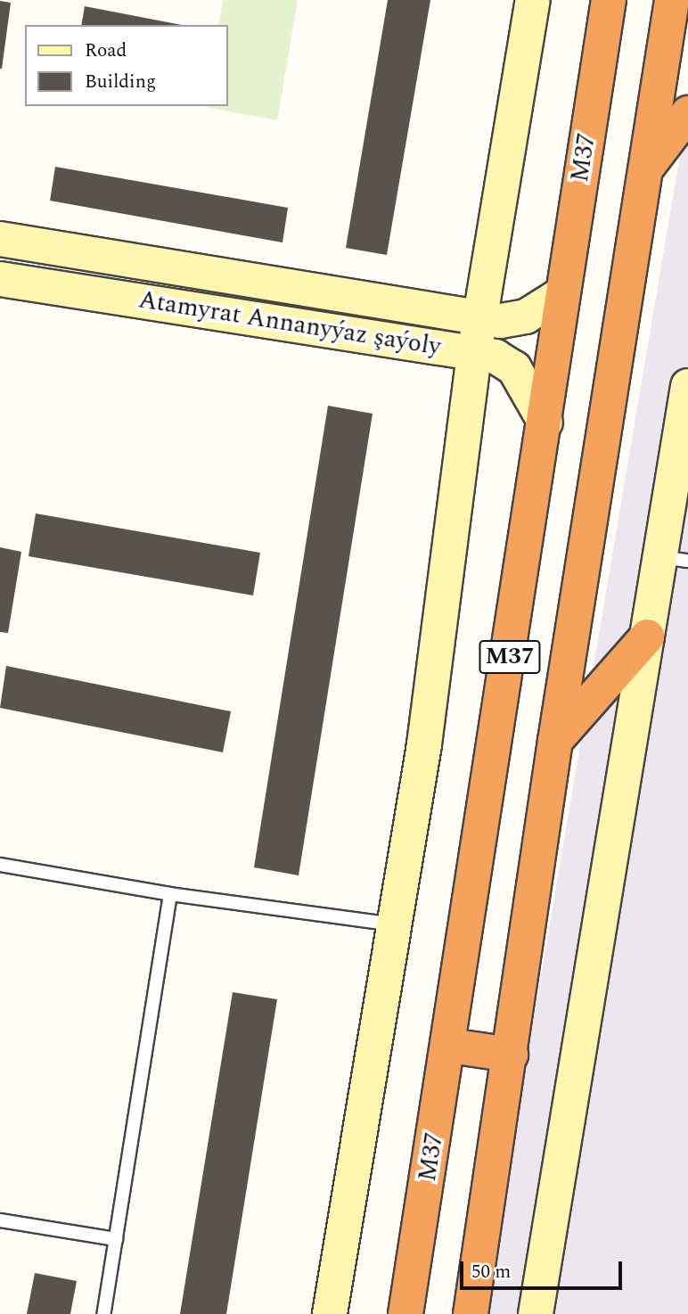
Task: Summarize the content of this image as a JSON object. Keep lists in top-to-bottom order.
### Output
{
  "streets": {
    "highway": ["M37"],
    "street": ["Atamyrat Annanyýaz şaýoly"]
  },
  "crossings": [
    ["M37", "Atamyrat Annanyýaz şaýoly"]
  ],
  "legend": ["Road", "Building"],
  "scale_bar": "50 m"
}
